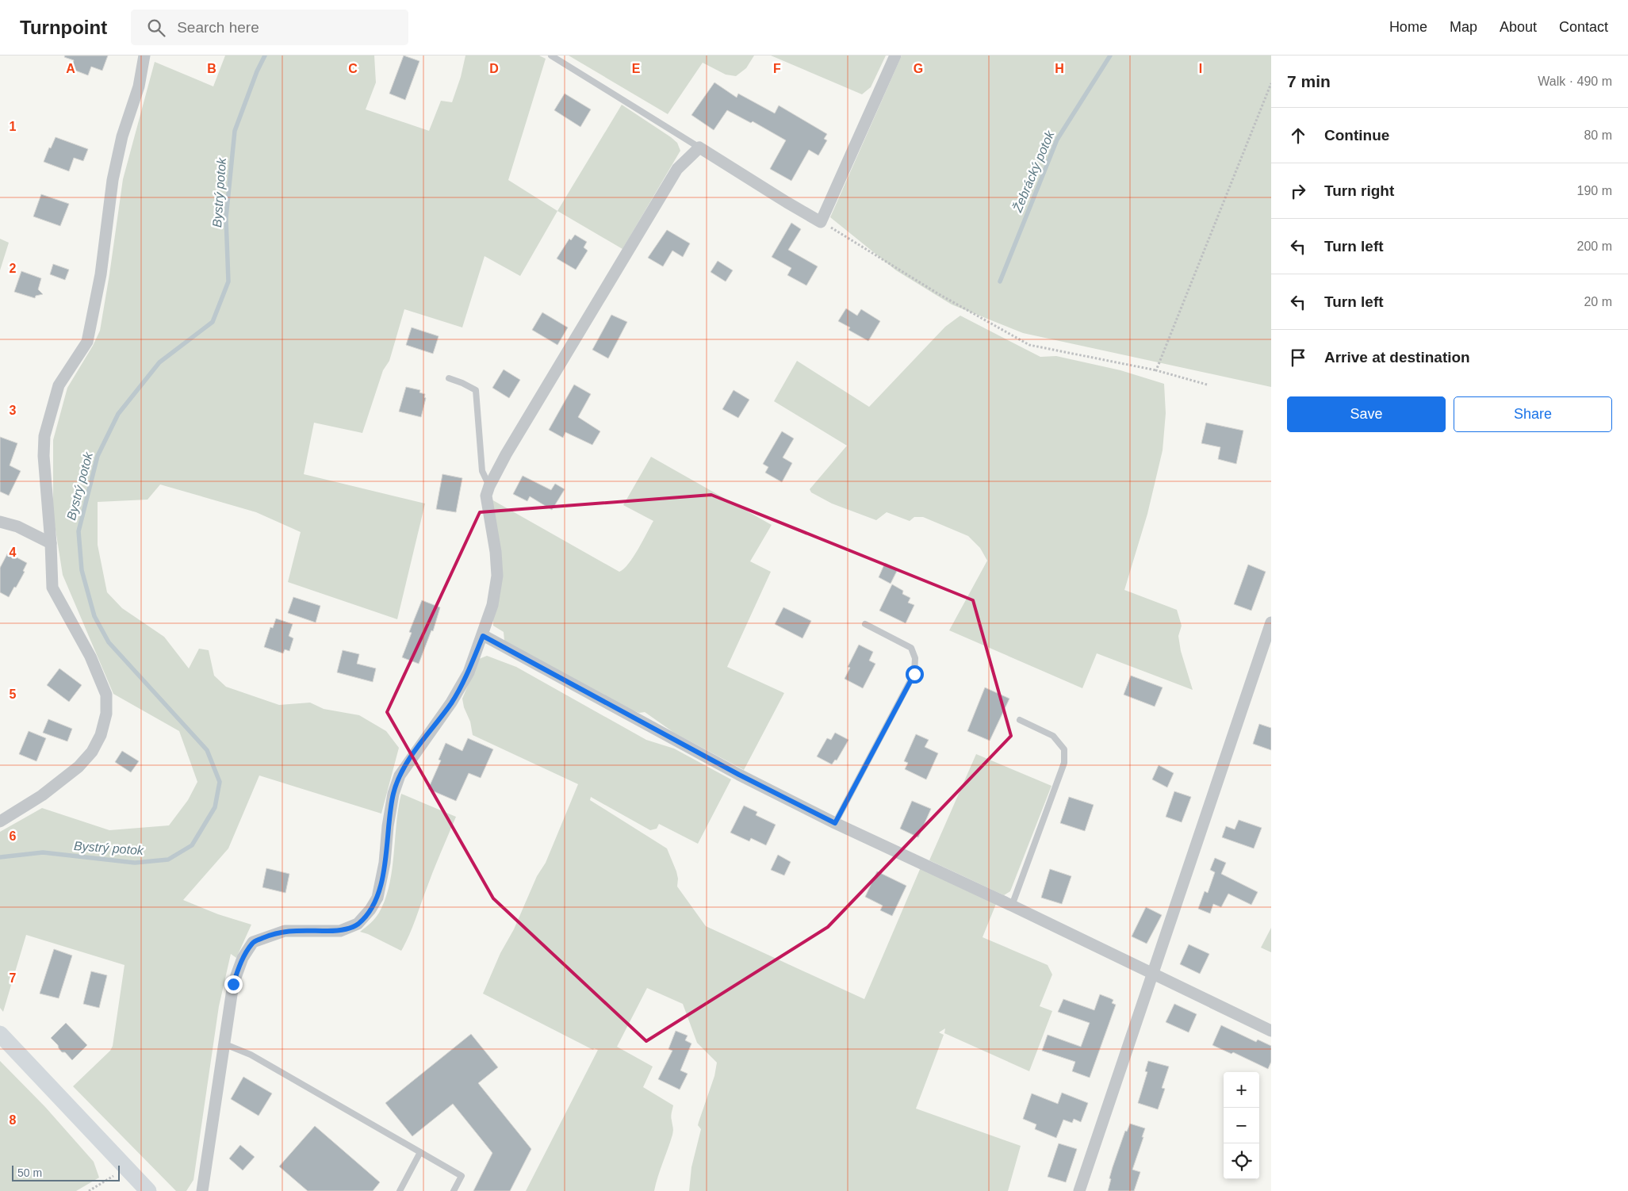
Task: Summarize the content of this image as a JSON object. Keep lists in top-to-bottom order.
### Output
{
  "water": ["Žebrácký potok", "Bystrý potok"],
  "scale_bar": "50 m",
  "page": {
    "header": "Turnpoint",
    "search": "Search here",
    "nav": [
      "Home",
      "Map",
      "About",
      "Contact"
    ],
    "heading": ["7 min", "Walk · 490 m"],
    "list": [
      ["Continue", "80 m"],
      ["Turn right", "190 m"],
      ["Turn left", "200 m"],
      ["Turn left", "20 m"],
      "Arrive at destination"
    ],
    "buttons": ["Save", "Share"],
    "map_buttons": ["+", "−"],
    "scale": "50 m"
  },
  "grid": {
    "columns": [
      "A",
      "B",
      "C",
      "D",
      "E",
      "F",
      "G",
      "H",
      "I"
    ],
    "rows": [
      "1",
      "2",
      "3",
      "4",
      "5",
      "6",
      "7",
      "8"
    ]
  }
}
